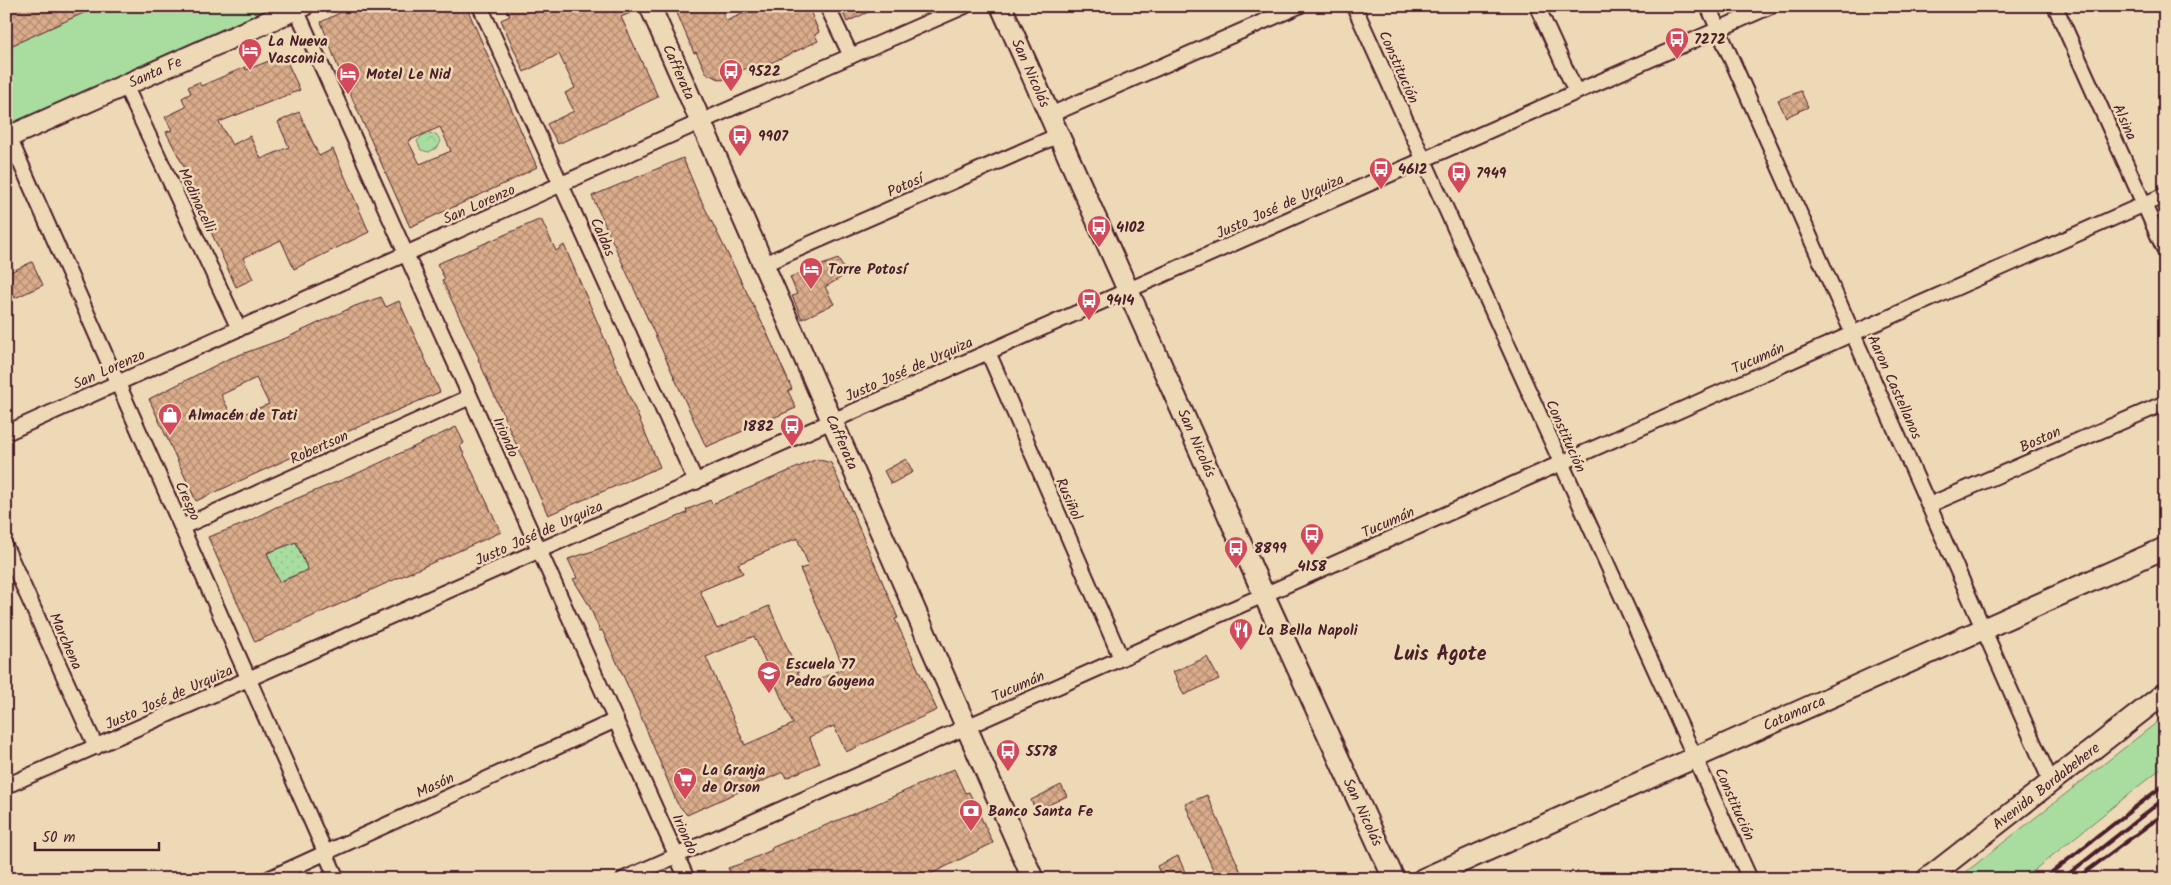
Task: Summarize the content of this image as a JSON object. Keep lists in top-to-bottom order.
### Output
{
  "streets": {
    "street": [
      "Constitución",
      "Santa Fe",
      "Cafferata",
      "San Nicolás",
      "Alsina",
      "Potosí",
      "Medinacelli",
      "San Lorenzo",
      "Justo José de Urquiza",
      "Caldas",
      "Tucumán",
      "Aaron Castellanos",
      "Iriondo",
      "Boston",
      "Robertson",
      "Rusiñol",
      "Crespo",
      "Marchena",
      "Catamarca",
      "Masón",
      "Avenida Bordabehere"
    ]
  },
  "crossings": [
    ["Constitución", "Justo José de Urquiza"],
    ["Constitución", "Tucumán"],
    ["Constitución", "Catamarca"],
    ["Santa Fe", "Medinacelli"],
    ["Santa Fe", "Iriondo"],
    ["Santa Fe", "Crespo"],
    ["Cafferata", "Potosí"],
    ["Cafferata", "San Lorenzo"],
    ["Cafferata", "Justo José de Urquiza"],
    ["Cafferata", "Tucumán"],
    ["San Nicolás", "Potosí"],
    ["San Nicolás", "Justo José de Urquiza"],
    ["San Nicolás", "Tucumán"],
    ["Alsina", "Tucumán"],
    ["Medinacelli", "San Lorenzo"],
    ["San Lorenzo", "Caldas"],
    ["San Lorenzo", "Iriondo"],
    ["San Lorenzo", "Crespo"],
    ["Justo José de Urquiza", "Caldas"],
    ["Justo José de Urquiza", "Aaron Castellanos"],
    ["Justo José de Urquiza", "Iriondo"],
    ["Justo José de Urquiza", "Rusiñol"],
    ["Justo José de Urquiza", "Crespo"],
    ["Justo José de Urquiza", "Marchena"],
    ["Tucumán", "Aaron Castellanos"],
    ["Tucumán", "Iriondo"],
    ["Tucumán", "Rusiñol"],
    ["Aaron Castellanos", "Boston"],
    ["Aaron Castellanos", "Catamarca"],
    ["Aaron Castellanos", "Avenida Bordabehere"],
    ["Iriondo", "Robertson"],
    ["Iriondo", "Masón"],
    ["Robertson", "Crespo"],
    ["Crespo", "Masón"]
  ],
  "districts": ["Luis Agote"],
  "places": {
    "bus stop": [
      "7272",
      "9522",
      "9907",
      "4612",
      "7949",
      "4102",
      "9414",
      "1882",
      "4158",
      "8899",
      "5578"
    ],
    "hotel": ["La Nueva Vasconia", "Motel Le Nid", "Torre Potosí"],
    "shop": ["Almacén de Tati"],
    "restaurant": ["La Bella Napoli"],
    "school or university": ["Escuela 77 Pedro Goyena"],
    "supermarket": ["La Granja de Orson"],
    "bank": ["Banco Santa Fe"]
  },
  "scale_bar": "50 m"
}
